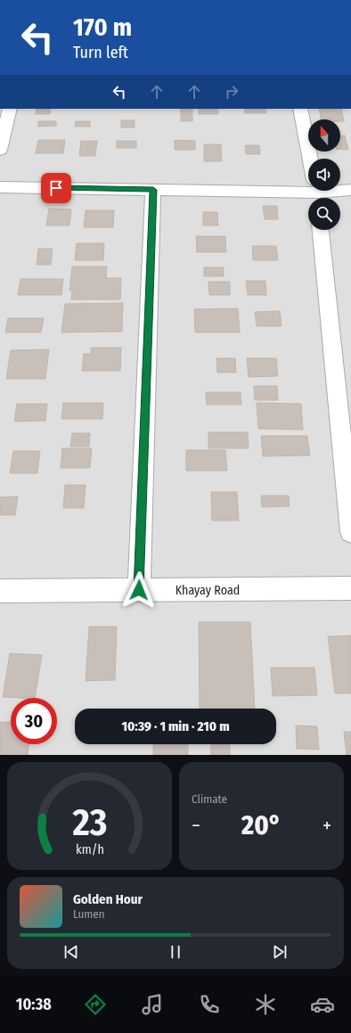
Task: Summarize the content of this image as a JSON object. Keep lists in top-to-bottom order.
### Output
{
  "streets": {
    "street": ["Khayay Road"]
  },
  "north": "top",
  "page": {
    "turn": ["170 m", "Turn left"],
    "limit": "30",
    "trip": "10:39 · 1 min · 210 m",
    "tile": "Climate",
    "heat": ["−", "20°", "+"],
    "song": ["Golden Hour", "Lumen"],
    "tabs": "10:38",
    "gauge": ["23", "km/h"]
  }
}
